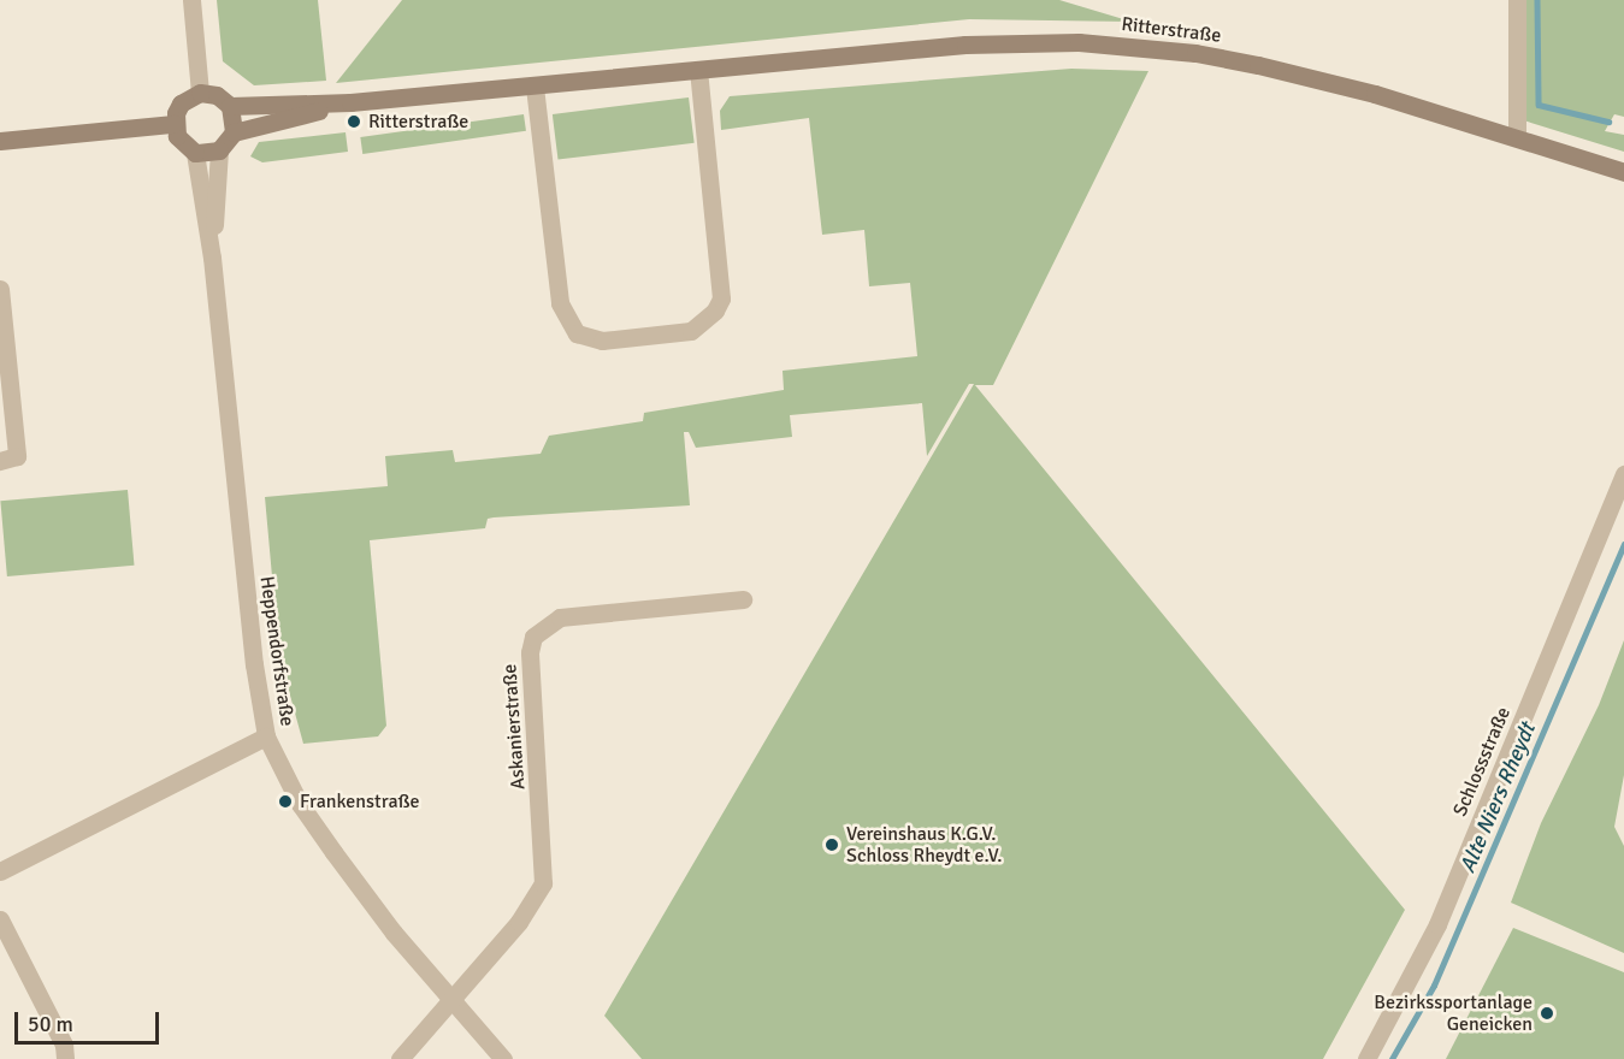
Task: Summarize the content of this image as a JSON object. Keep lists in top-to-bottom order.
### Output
{
  "streets": {
    "main road": ["Ritterstraße"],
    "street": ["Heppendorfstraße", "Askanierstraße", "Schlossstraße"]
  },
  "crossings": [
    ["Ritterstraße", "Heppendorfstraße"],
    ["Heppendorfstraße", "Askanierstraße"]
  ],
  "water": ["Alte Niers Rheydt"],
  "places": [
    "Ritterstraße",
    "Frankenstraße",
    "Vereinshaus K.G.V. Schloss Rheydt e.V.",
    "Bezirkssportanlage Geneicken"
  ],
  "scale_bar": "50 m"
}
